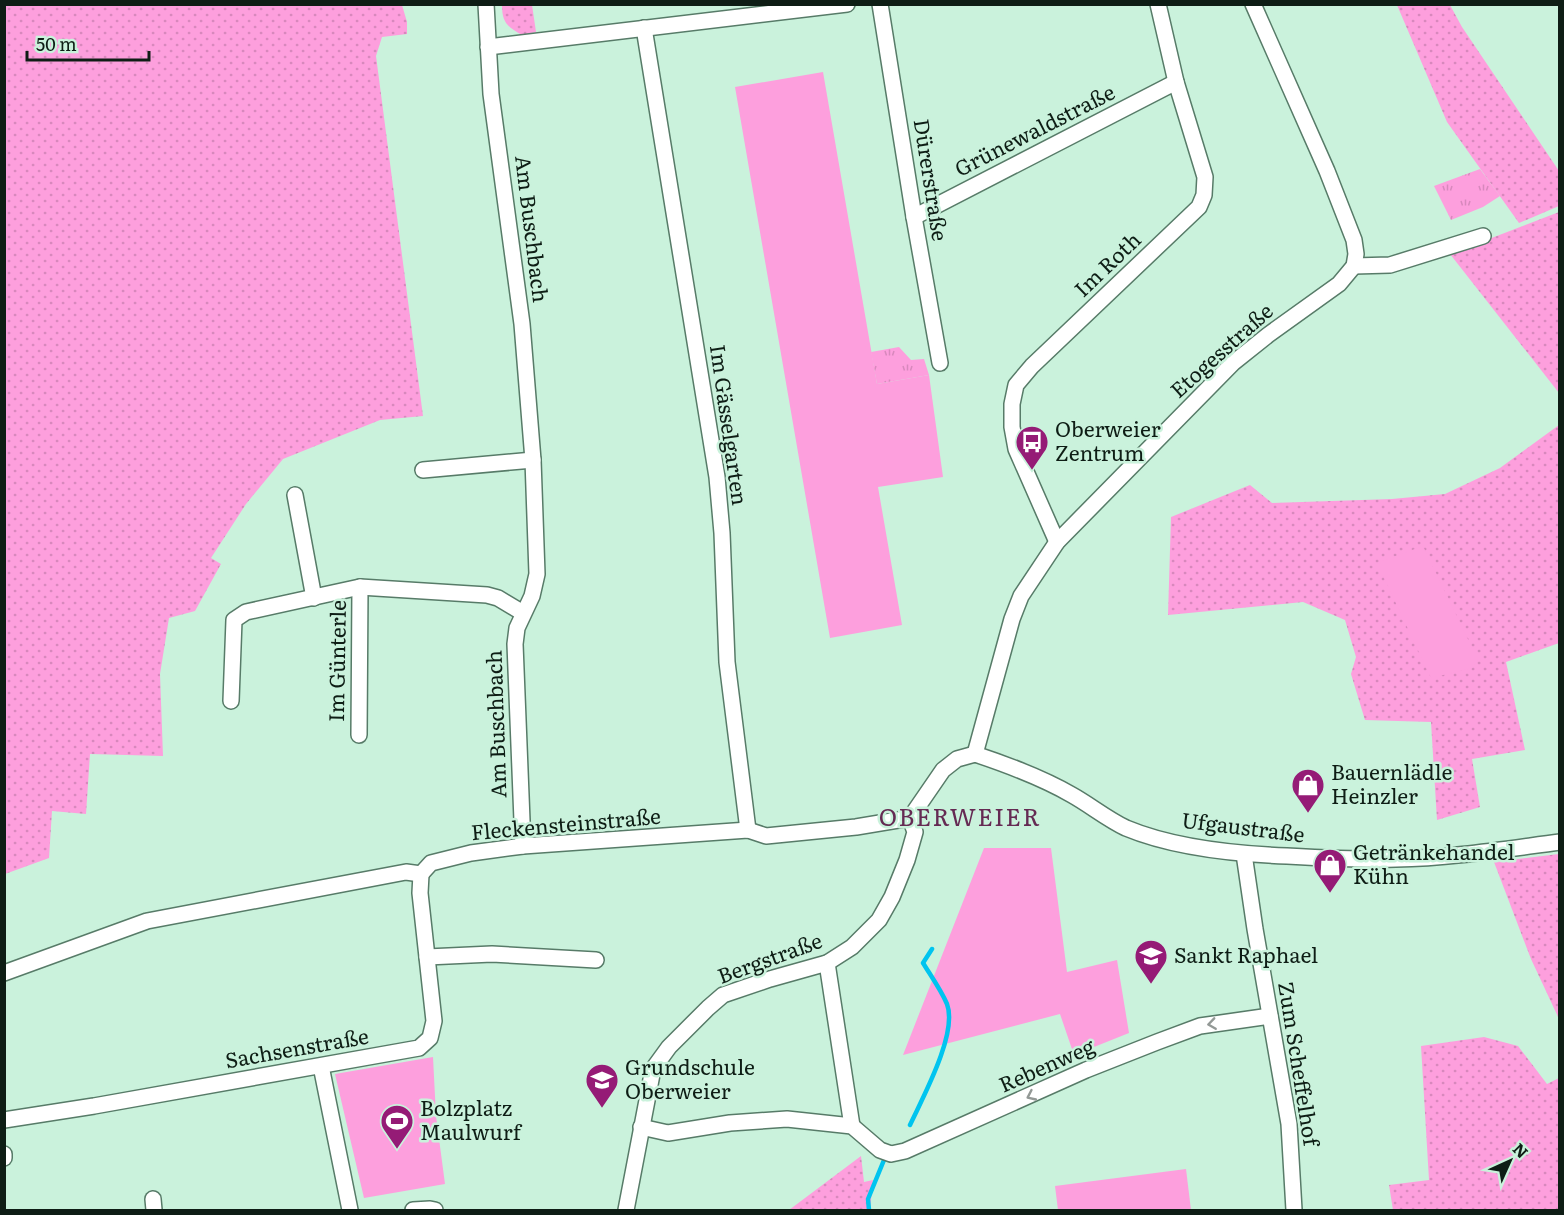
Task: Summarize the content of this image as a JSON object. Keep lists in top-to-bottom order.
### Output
{
  "streets": {
    "street": [
      "Grünewaldstraße",
      "Dürerstraße",
      "Am Buschbach",
      "Im Roth",
      "Etogesstraße",
      "Im Gässelgarten",
      "Im Günterle",
      "Fleckensteinstraße",
      "Ufgaustraße",
      "Bergstraße",
      "Sachsenstraße",
      "Zum Scheffelhof",
      "Rebenweg"
    ]
  },
  "crossings": [
    ["Grünewaldstraße", "Dürerstraße"],
    ["Grünewaldstraße", "Im Roth"],
    ["Am Buschbach", "Im Günterle"],
    ["Am Buschbach", "Fleckensteinstraße"],
    ["Im Roth", "Etogesstraße"],
    ["Etogesstraße", "Ufgaustraße"],
    ["Im Gässelgarten", "Fleckensteinstraße"],
    ["Fleckensteinstraße", "Bergstraße"],
    ["Fleckensteinstraße", "Sachsenstraße"],
    ["Ufgaustraße", "Zum Scheffelhof"],
    ["Zum Scheffelhof", "Rebenweg"]
  ],
  "one_way": ["Rebenweg"],
  "districts": ["OBERWEIER"],
  "places": {
    "bus stop": ["Oberweier Zentrum"],
    "shop": ["Bauernlädle Heinzler", "Getränkehandel Kühn"],
    "school or university": ["Sankt Raphael", "Grundschule Oberweier"],
    "sports": ["Bolzplatz Maulwurf"]
  },
  "scale_bar": "50 m",
  "north": "top right"
}
